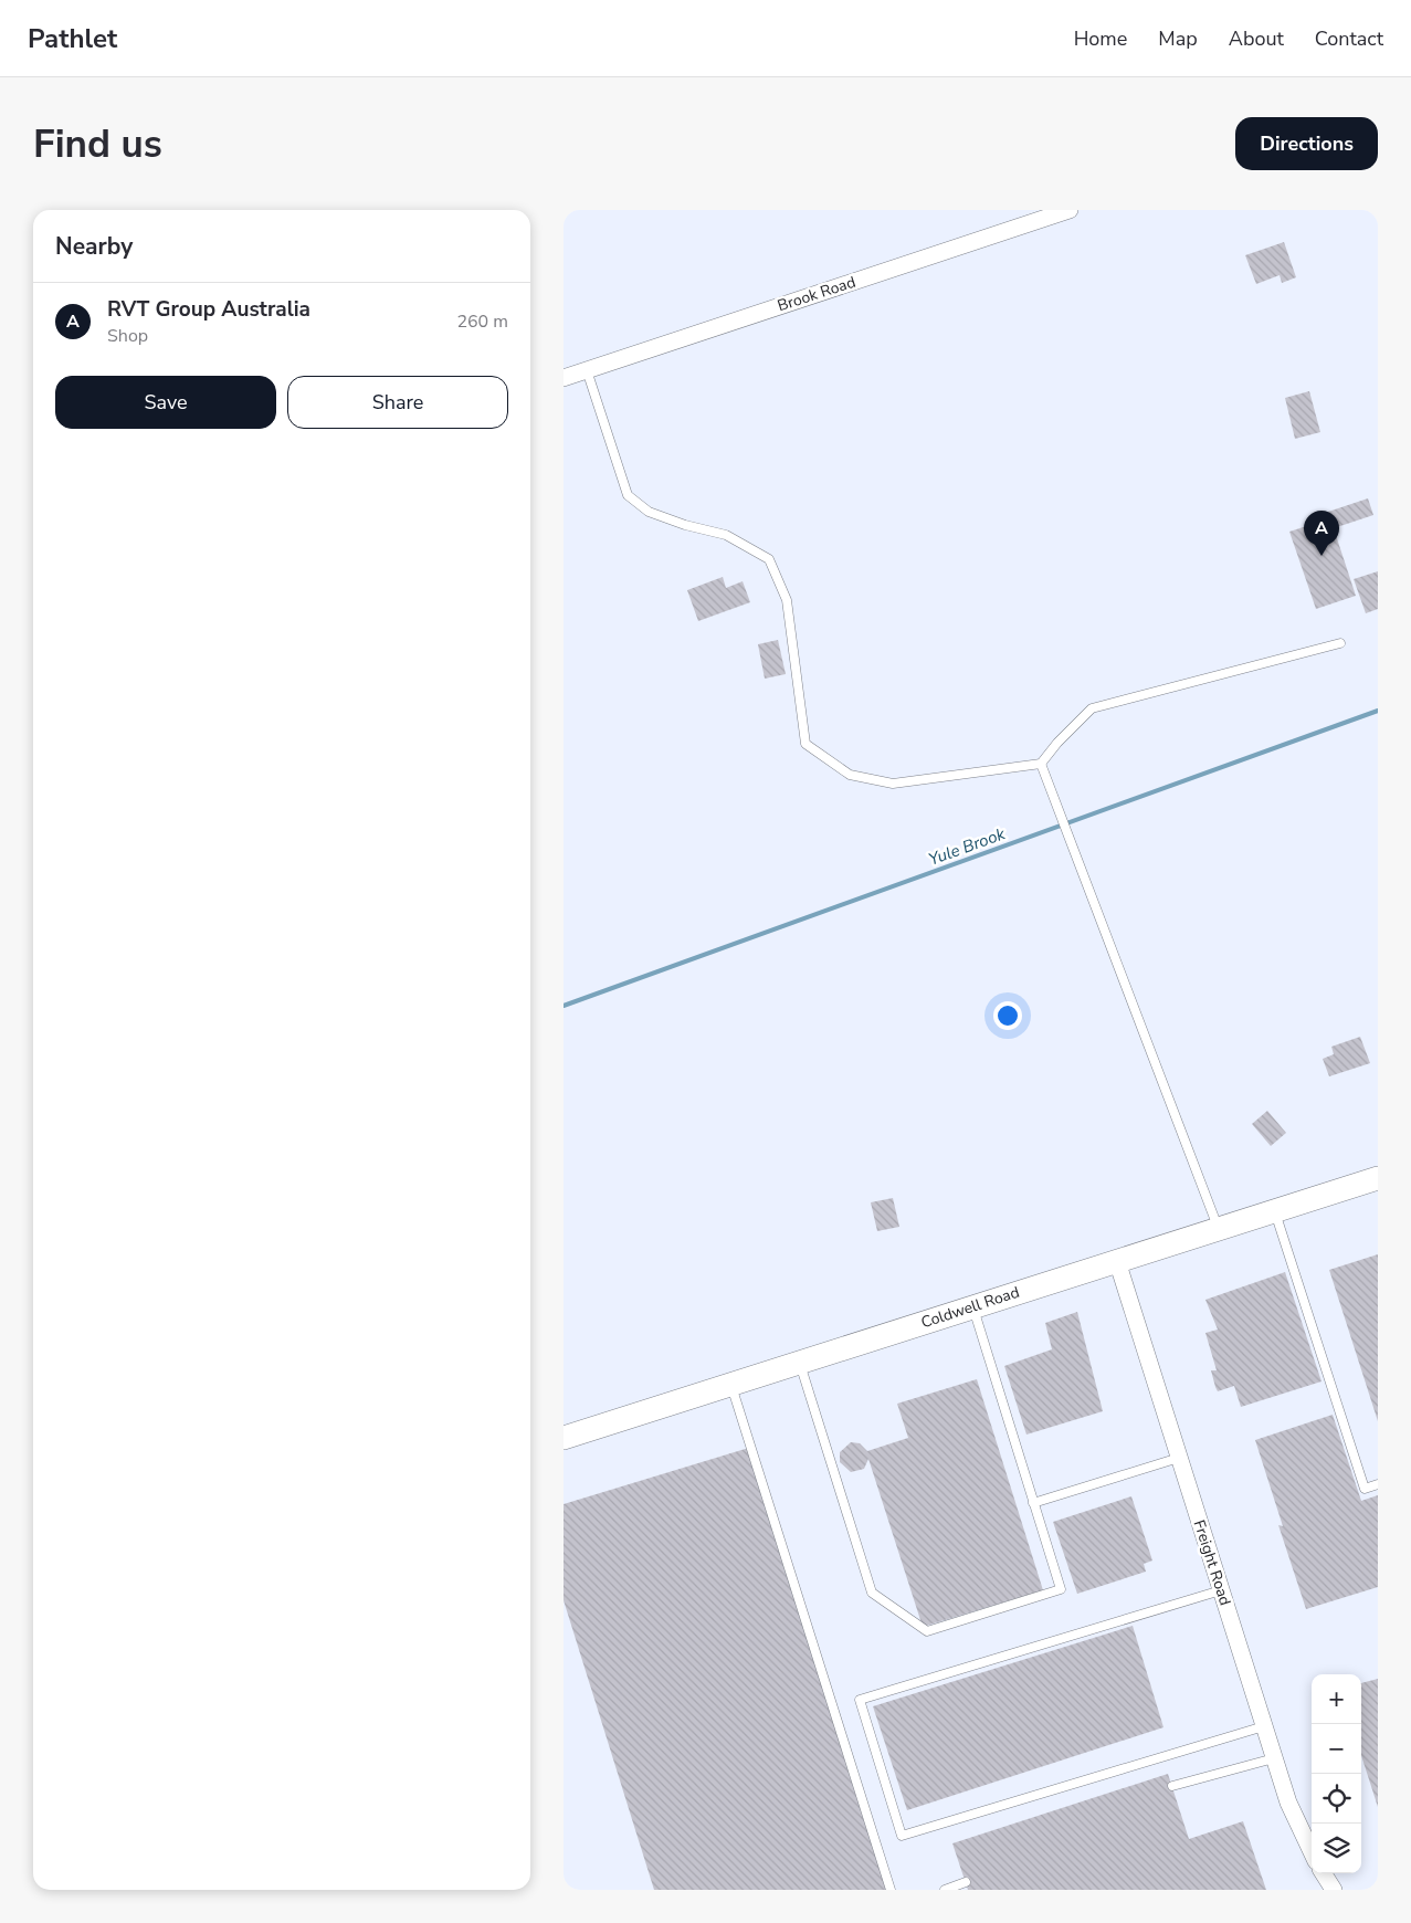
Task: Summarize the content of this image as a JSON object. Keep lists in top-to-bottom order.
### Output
{
  "streets": {
    "street": ["Brook Road", "Coldwell Road", "Freight Road"]
  },
  "crossings": [
    ["Coldwell Road", "Freight Road"]
  ],
  "water": ["Yule Brook"],
  "page": {
    "header": "Pathlet",
    "nav": [
      "Home",
      "Map",
      "About",
      "Contact"
    ],
    "buttons": [
      "Directions",
      ["Save", "Share"]
    ],
    "title": "Find us",
    "heading": "Nearby",
    "list": [
      {
        "mark": "A",
        "name": "RVT Group Australia",
        "note": "Shop",
        "value": "260 m"
      }
    ],
    "pins": "A",
    "map_buttons": ["+", "−"]
  }
}
